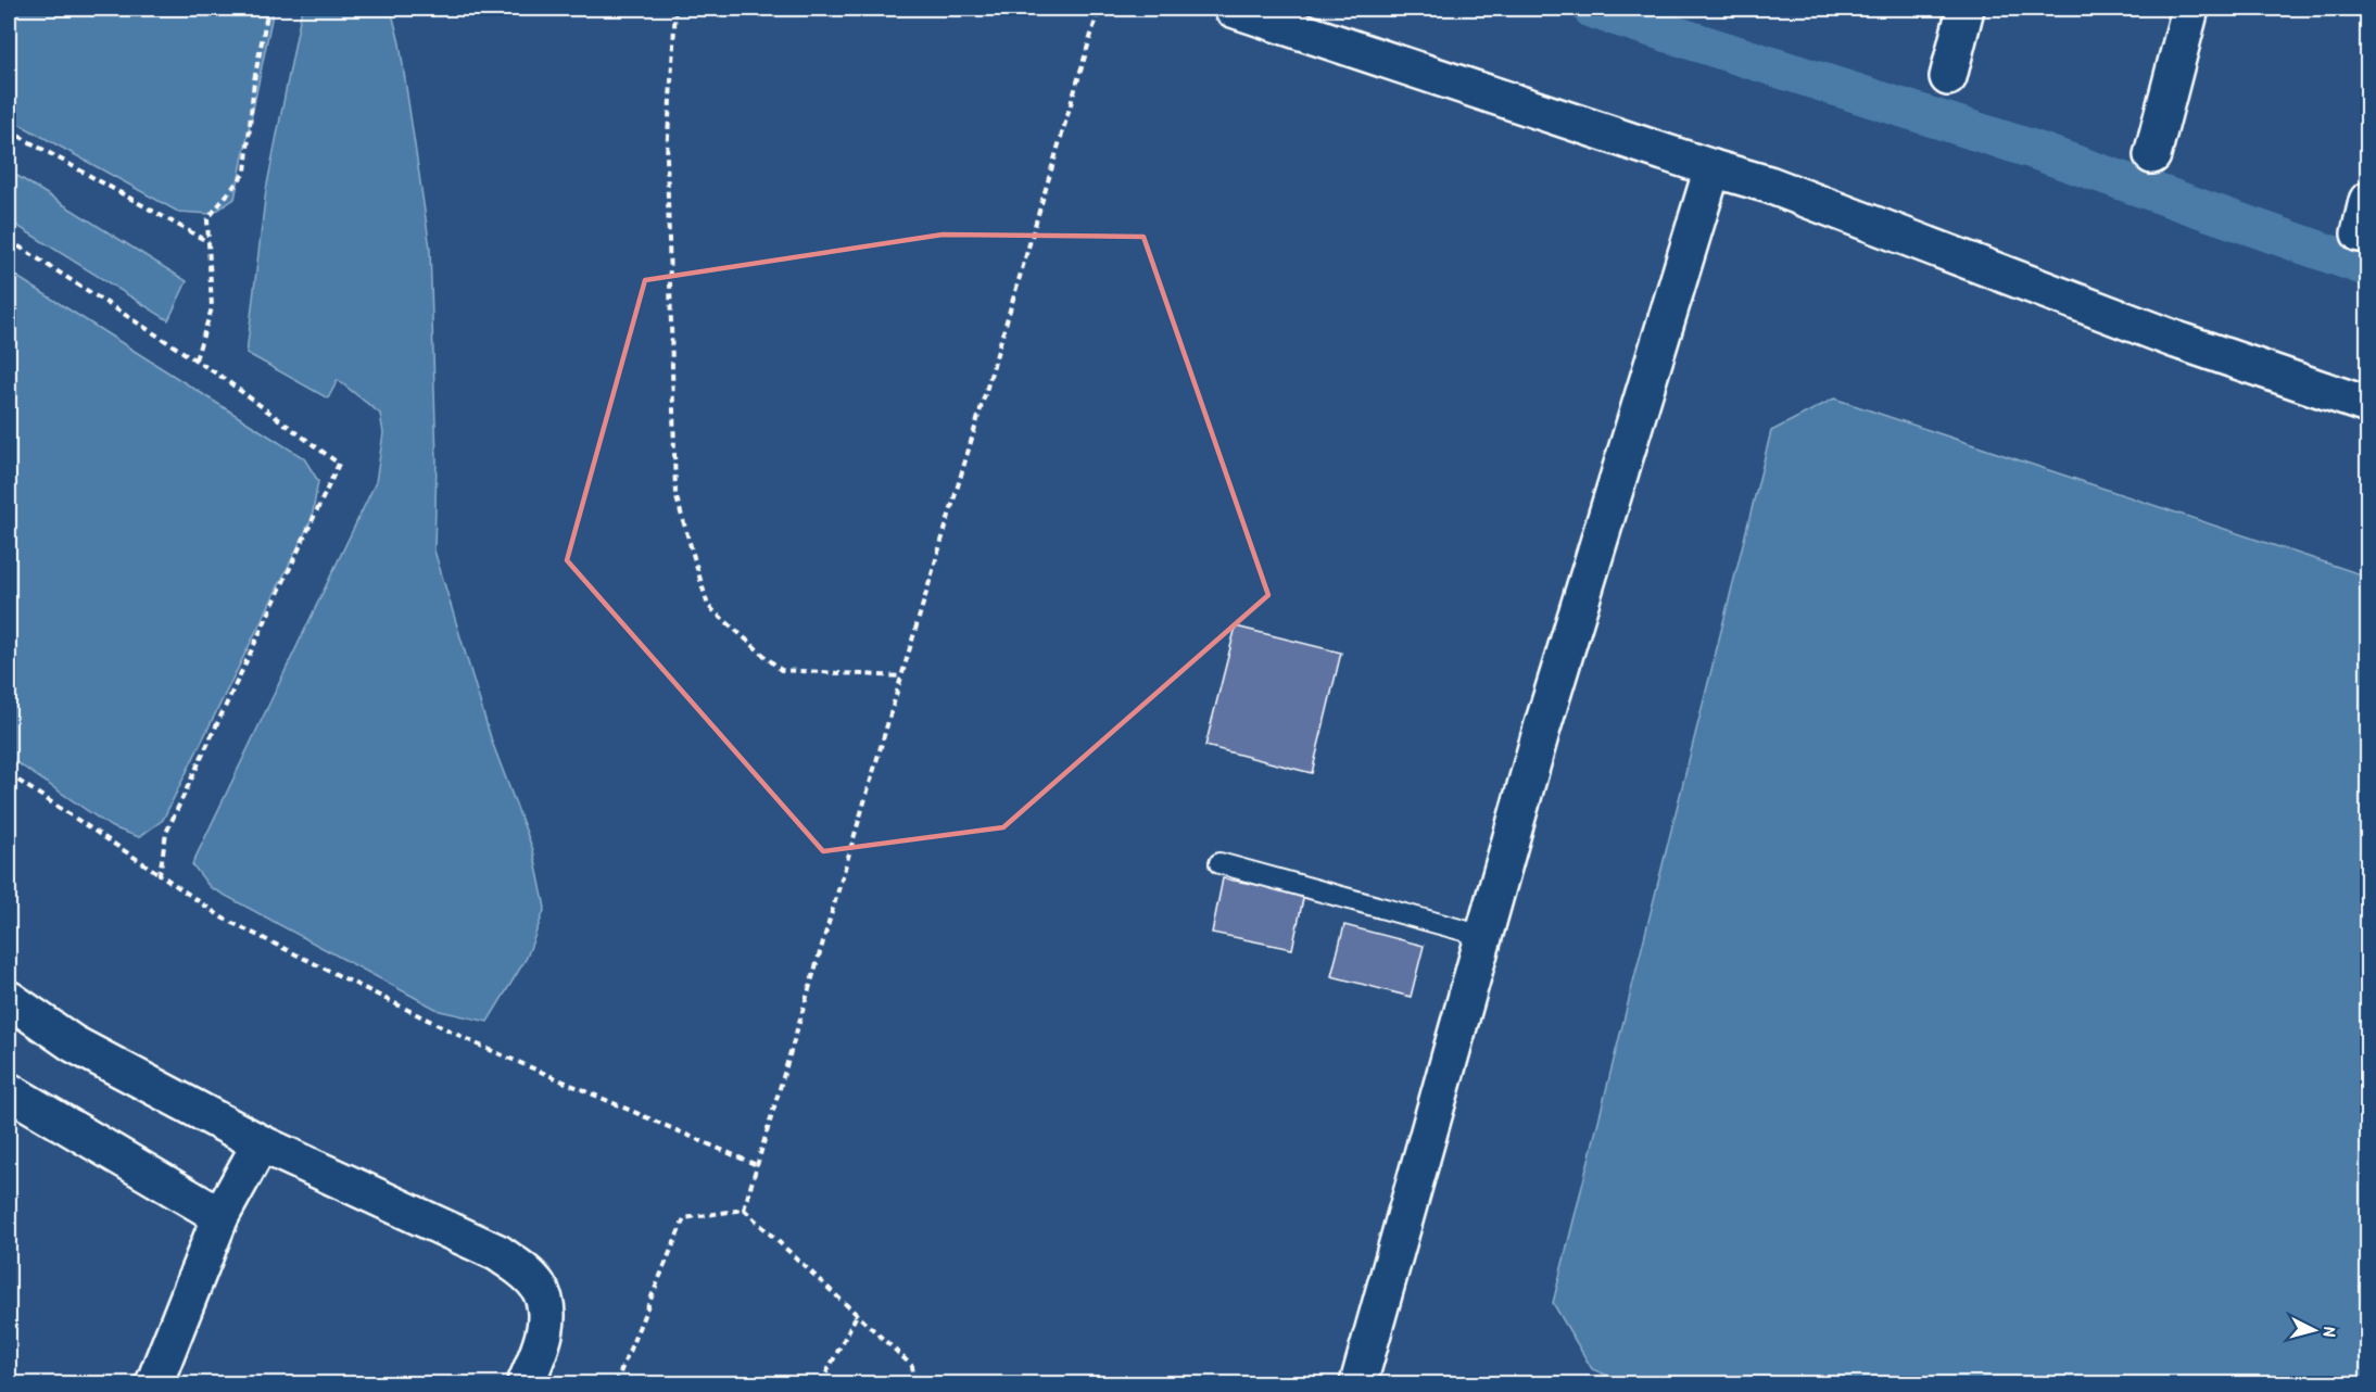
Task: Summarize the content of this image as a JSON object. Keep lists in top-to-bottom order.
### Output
{
  "north": "right"
}
